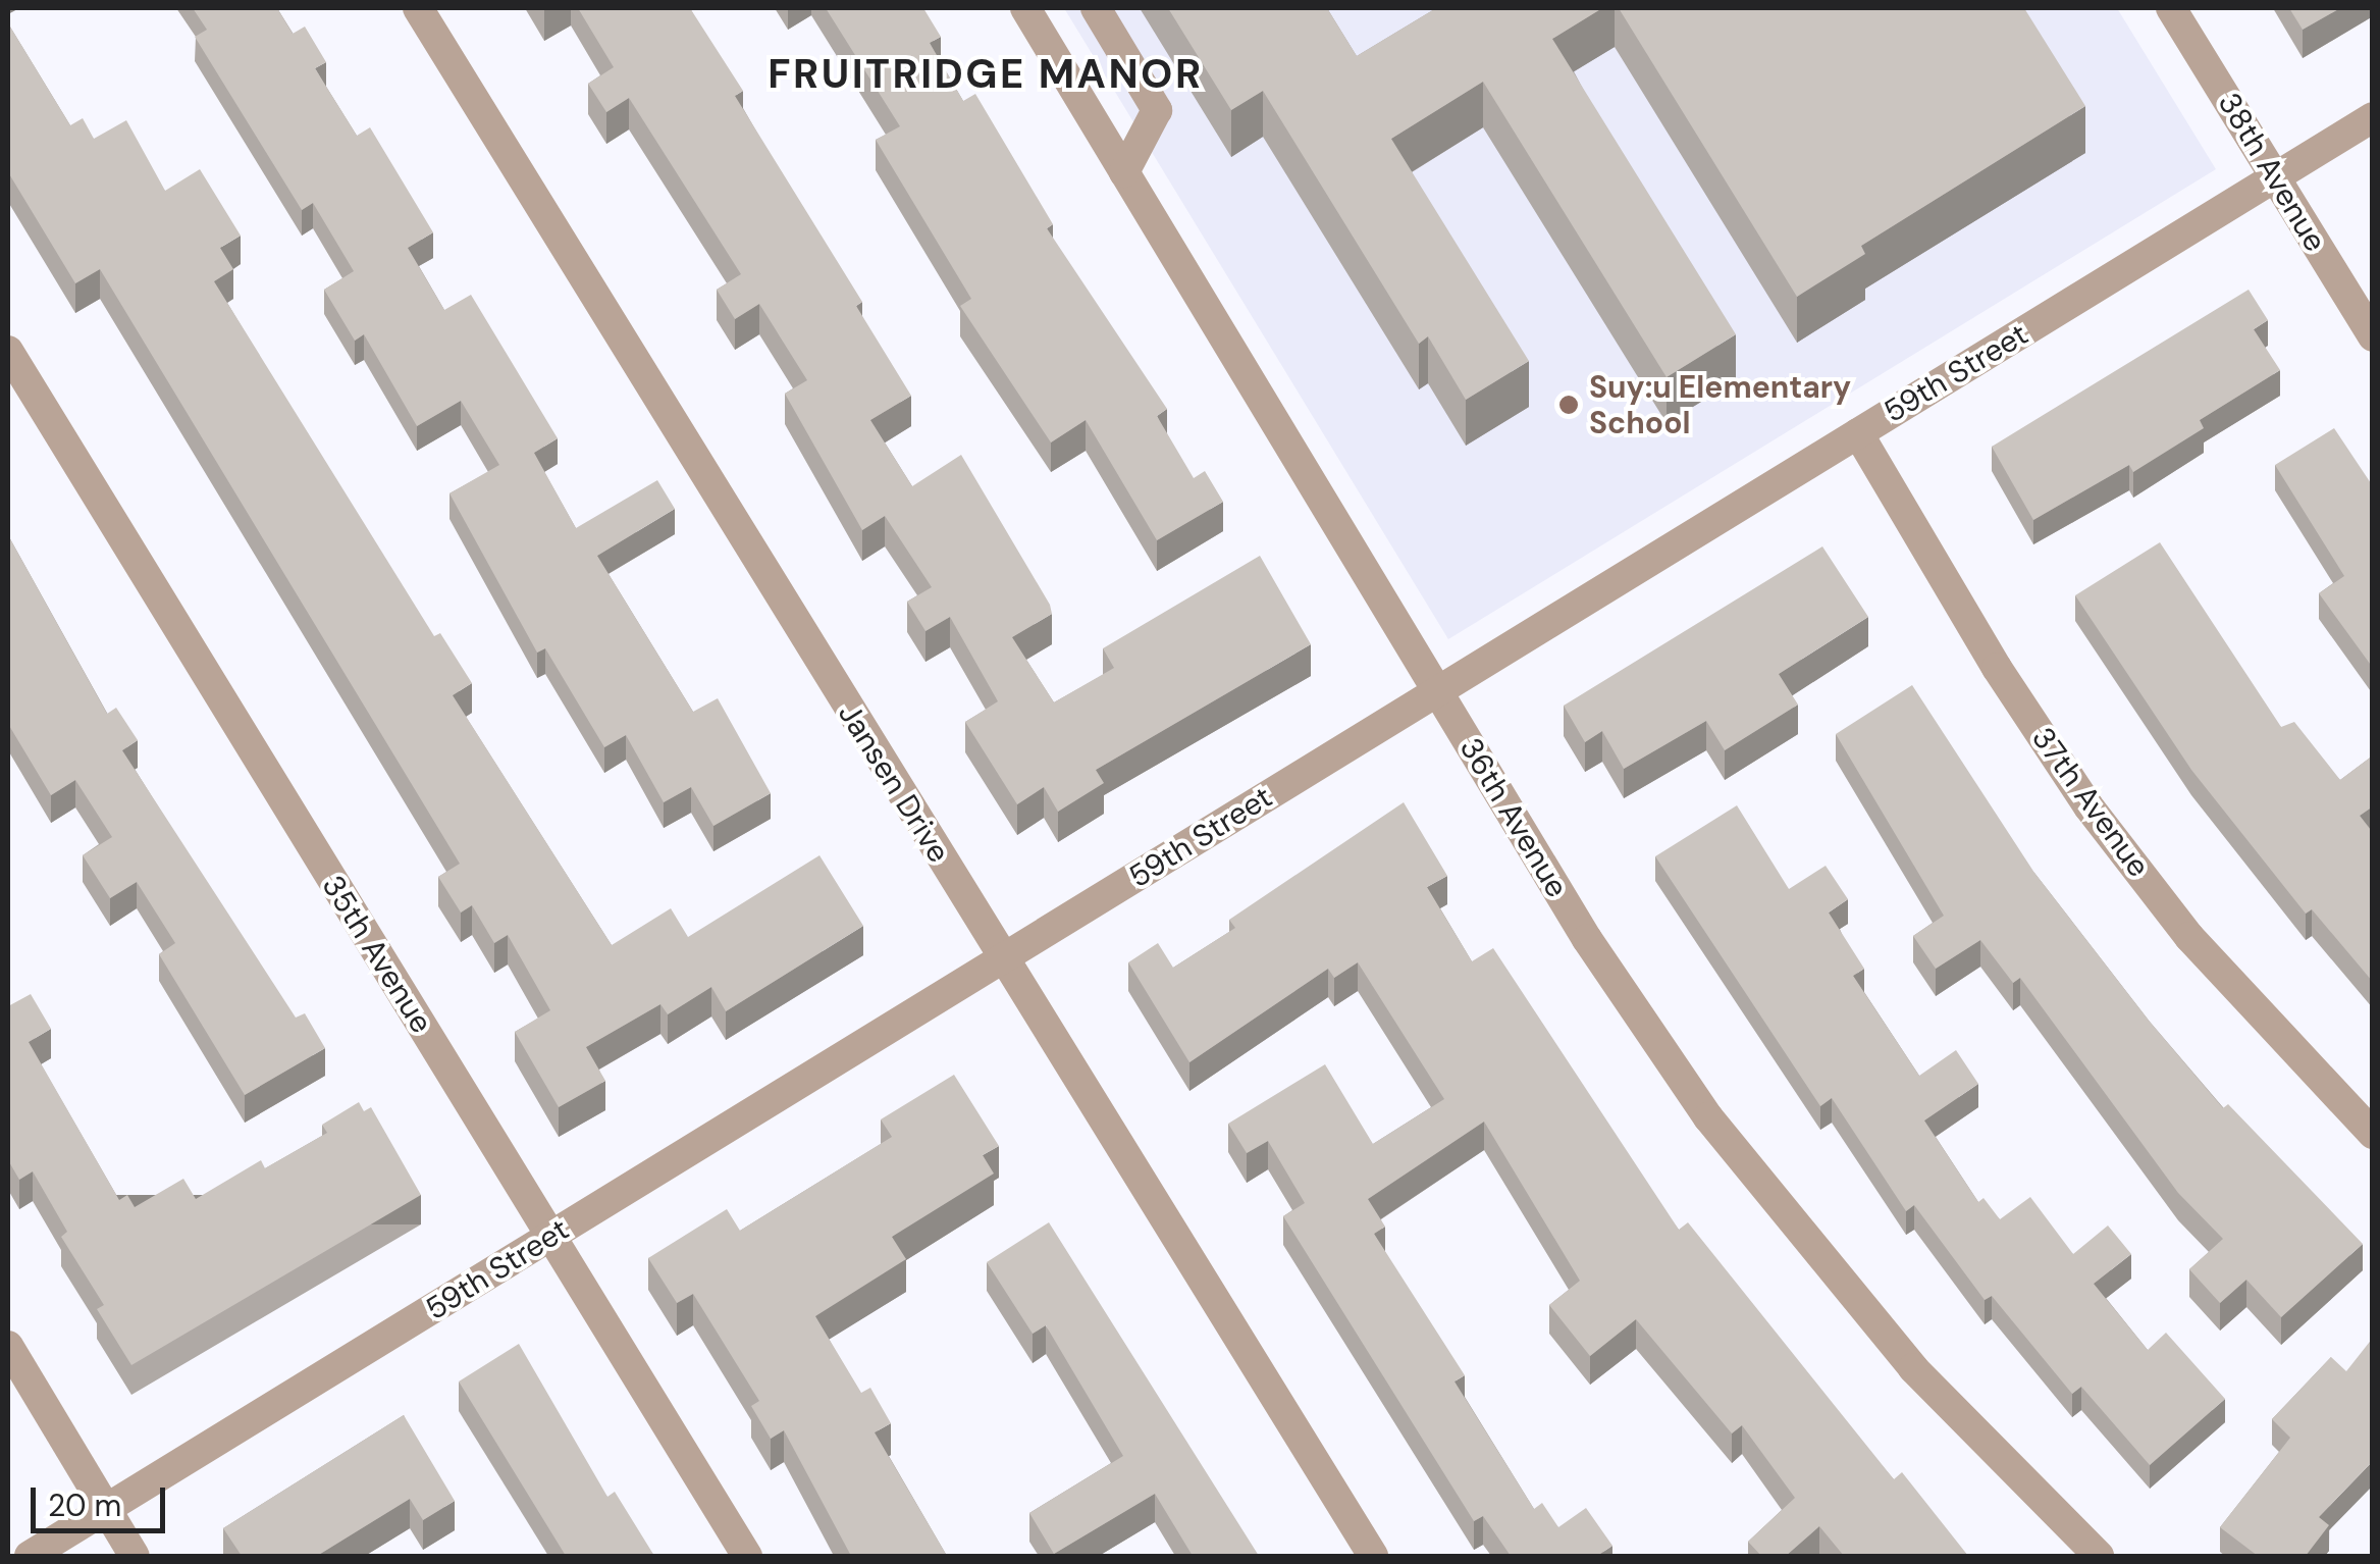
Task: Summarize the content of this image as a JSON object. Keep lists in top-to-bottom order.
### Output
{
  "streets": {
    "street": [
      "38th Avenue",
      "59th Street",
      "Jansen Drive",
      "37th Avenue",
      "36th Avenue",
      "35th Avenue"
    ]
  },
  "crossings": [
    ["38th Avenue", "59th Street"],
    ["59th Street", "Jansen Drive"],
    ["59th Street", "37th Avenue"],
    ["59th Street", "36th Avenue"],
    ["59th Street", "35th Avenue"]
  ],
  "districts": ["FRUITRIDGE MANOR"],
  "places": ["Suy:u Elementary School"],
  "scale_bar": "20 m"
}
